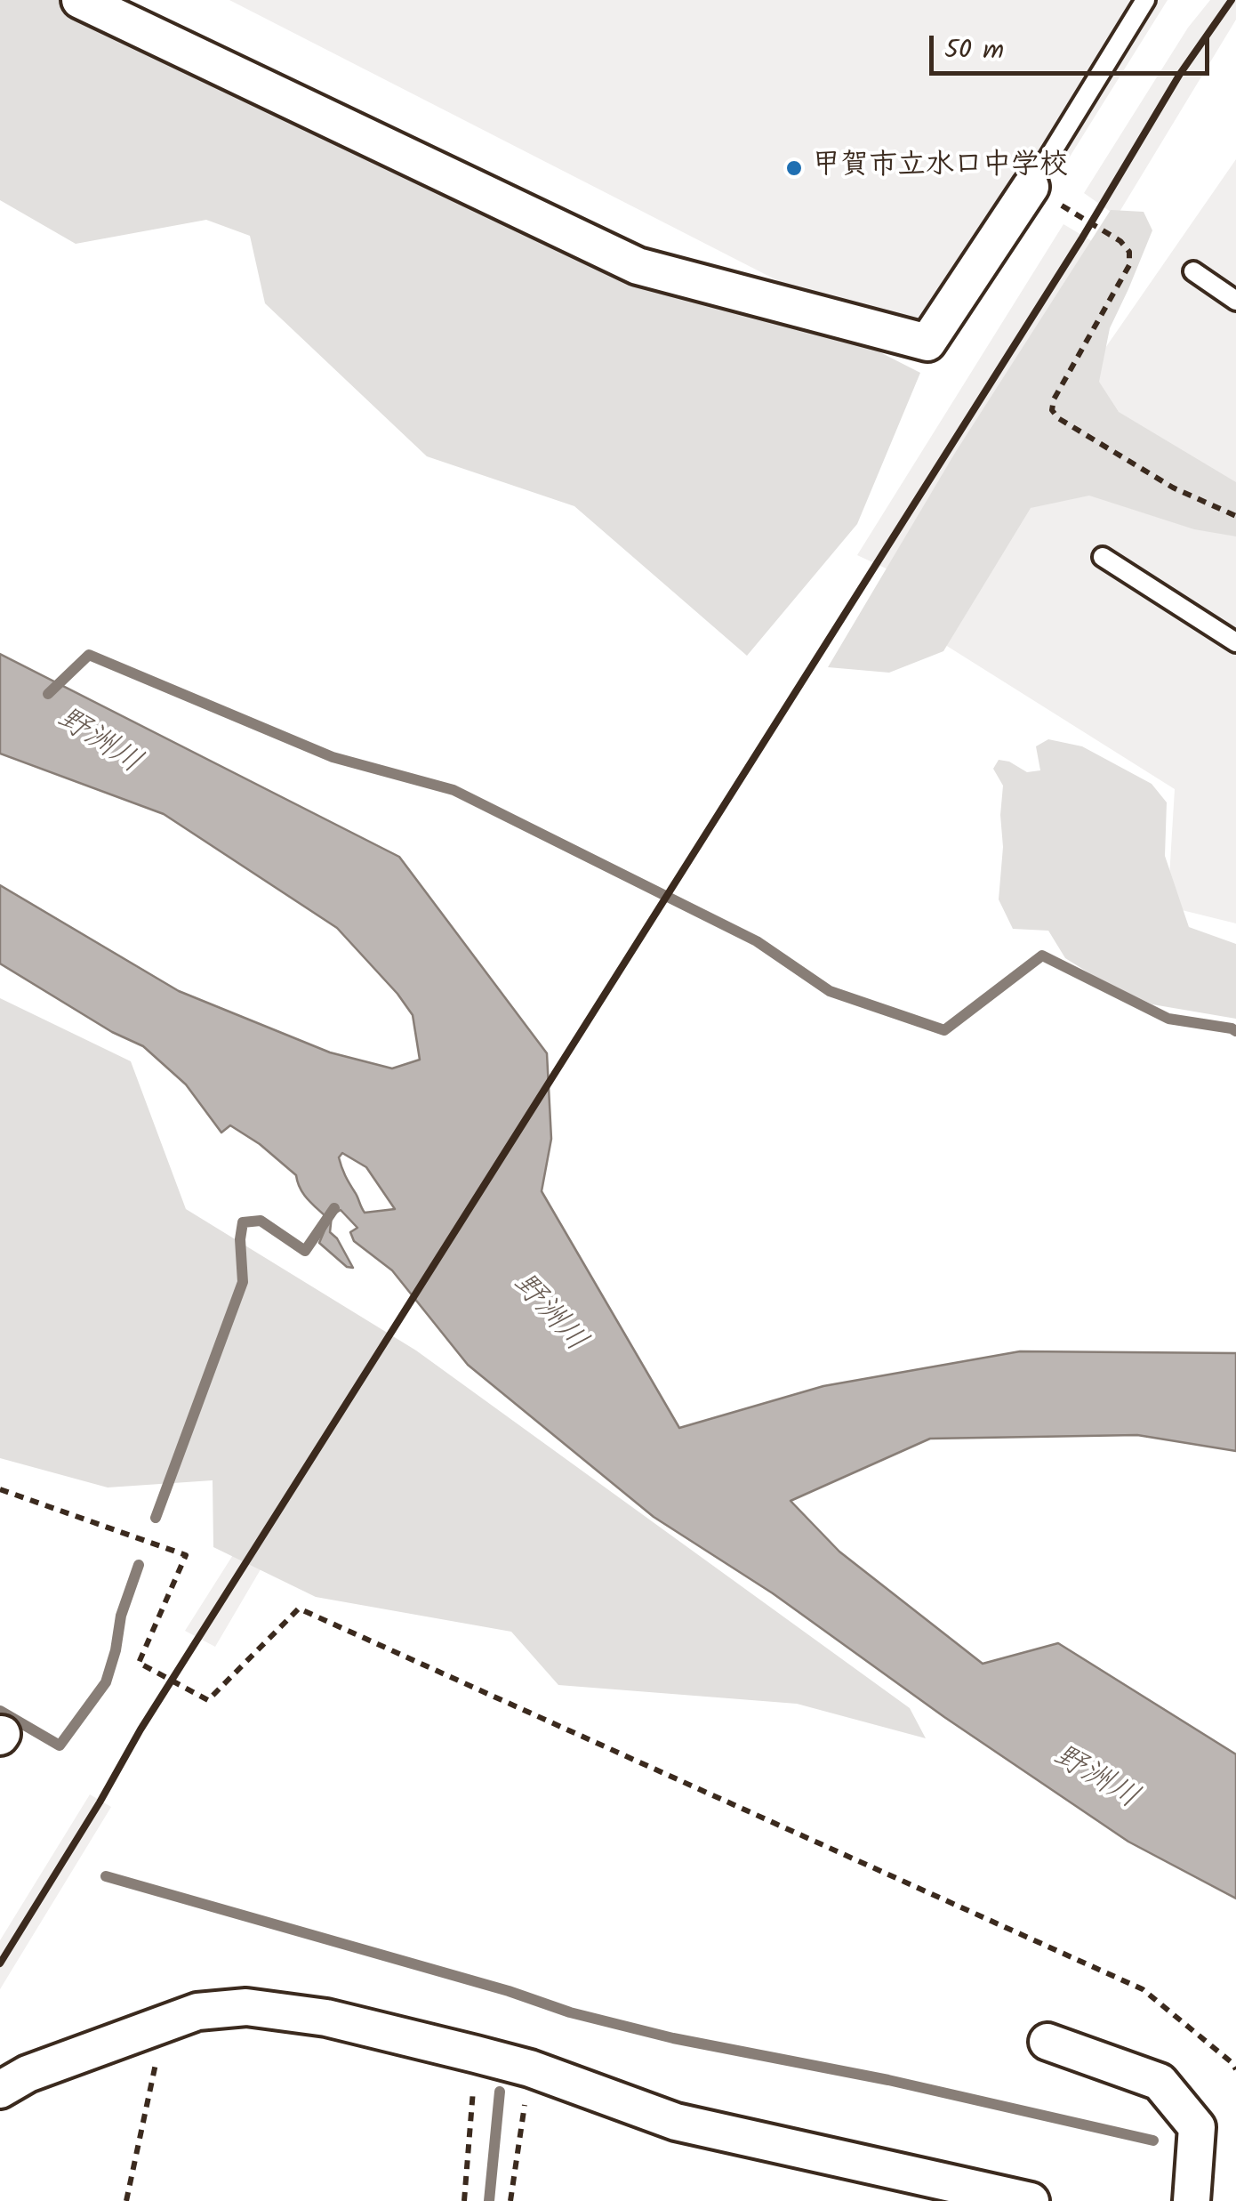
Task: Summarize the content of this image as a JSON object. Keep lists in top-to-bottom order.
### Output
{
  "water": ["野洲川"],
  "places": ["甲賀市立水口中学校"],
  "scale_bar": "50 m"
}
